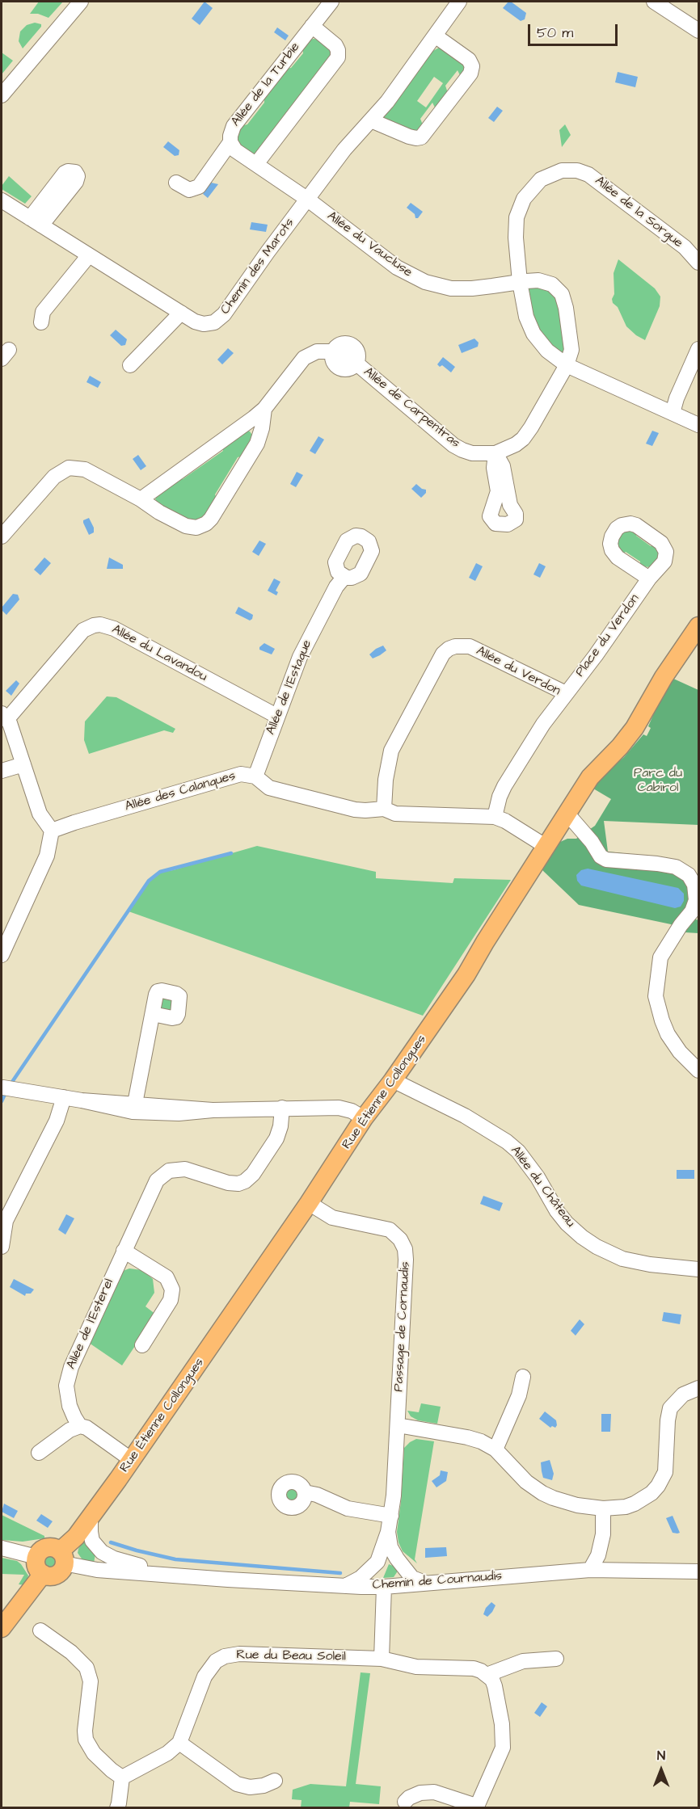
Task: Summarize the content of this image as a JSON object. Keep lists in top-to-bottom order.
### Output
{
  "streets": {
    "main road": ["Rue Étienne Collongues"],
    "street": [
      "Allée de la Turbie",
      "Allée de la Sorgue",
      "Allée du Vaucluse",
      "Chemin des Marots",
      "Allée de Carpentras",
      "Place du Verdon",
      "Allée du Lavandou",
      "Allée du Verdon",
      "Allée de l'Estaque",
      "Allée des Calanques",
      "Allée du Château",
      "Allée de l'Esterel",
      "Passage de Cornaudis",
      "Chemin de Cournaudis",
      "Rue du Beau Soleil"
    ]
  },
  "crossings": [
    ["Allée de la Turbie", "Allée du Vaucluse"],
    ["Allée de la Turbie", "Chemin des Marots"],
    ["Allée de la Sorgue", "Allée du Vaucluse"],
    ["Allée du Vaucluse", "Chemin des Marots"],
    ["Allée du Vaucluse", "Allée de Carpentras"],
    ["Place du Verdon", "Allée du Verdon"],
    ["Allée du Lavandou", "Allée de l'Estaque"],
    ["Allée du Lavandou", "Allée des Calanques"],
    ["Allée du Verdon", "Allée des Calanques"],
    ["Allée de l'Estaque", "Allée des Calanques"],
    ["Allée des Calanques", "Rue Étienne Collongues"],
    ["Rue Étienne Collongues", "Allée du Château"],
    ["Rue Étienne Collongues", "Passage de Cornaudis"],
    ["Rue Étienne Collongues", "Chemin de Cournaudis"],
    ["Passage de Cornaudis", "Chemin de Cournaudis"]
  ],
  "parks": ["Parc du Cabirol"],
  "scale_bar": "50 m",
  "north": "top"
}
